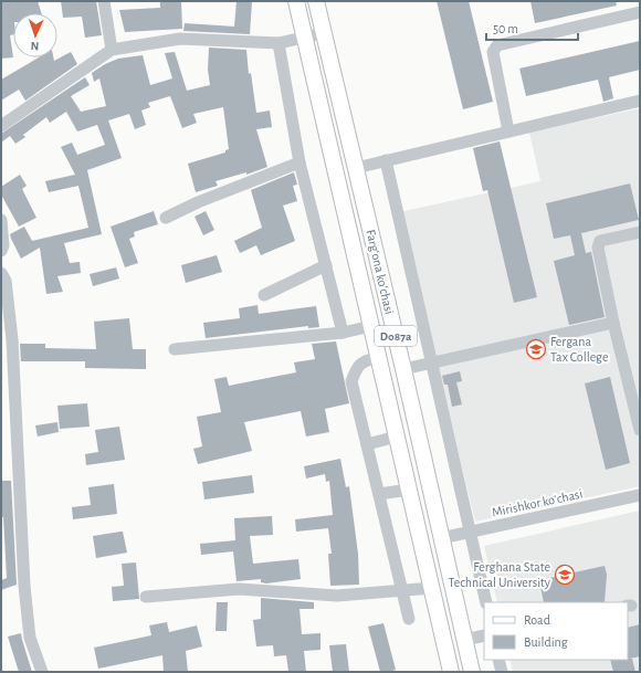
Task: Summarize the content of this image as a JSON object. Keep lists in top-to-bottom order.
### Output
{
  "streets": {
    "main road": ["Fargʻona koʻchasi", "D087a"],
    "street": ["Mirishkor koʻchasi"]
  },
  "crossings": [
    ["Fargʻona koʻchasi", "Mirishkor koʻchasi"]
  ],
  "places": {
    "school or university": ["Fergana Tax College", "Ferghana State Technical University"]
  },
  "legend": ["Road", "Building"],
  "scale_bar": "50 m",
  "north": "bottom"
}
